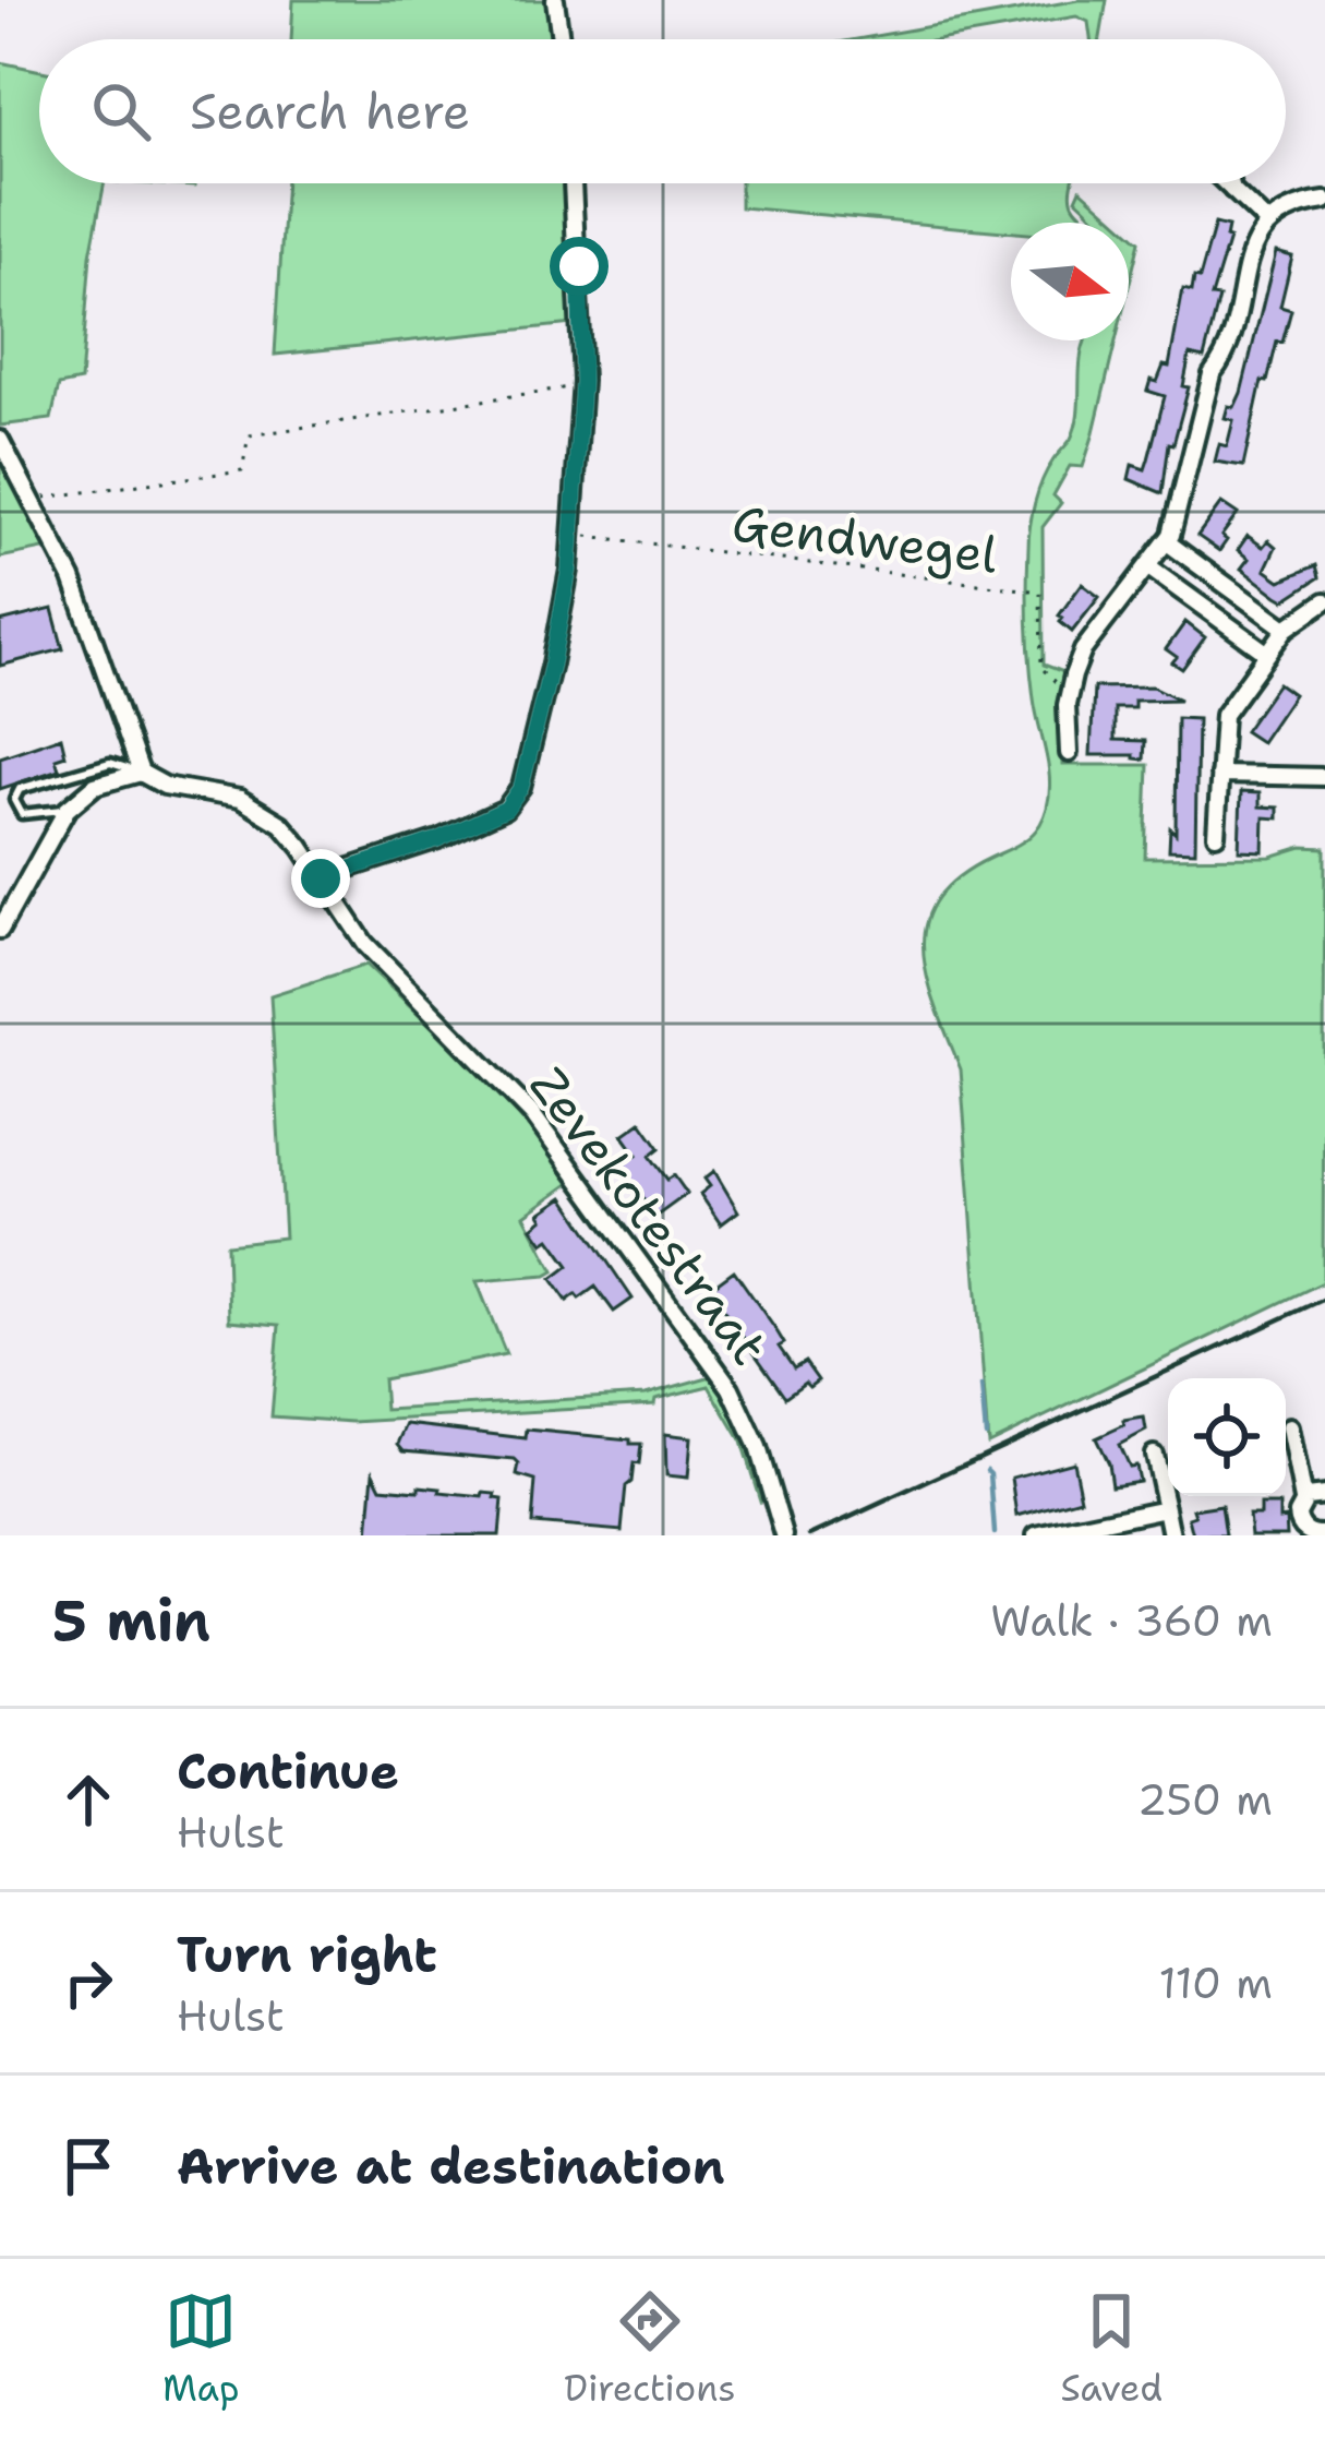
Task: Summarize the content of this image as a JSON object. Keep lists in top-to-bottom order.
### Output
{
  "streets": {
    "street": ["Zevekotestraat"],
    "path": ["Gendwegel"]
  },
  "north": "right",
  "page": {
    "search": "Search here",
    "heading": ["5 min", "Walk · 360 m"],
    "list": [
      ["Continue", "Hulst", "250 m"],
      ["Turn right", "Hulst", "110 m"],
      "Arrive at destination"
    ],
    "nav": ["Map", "Directions", "Saved"]
  }
}
